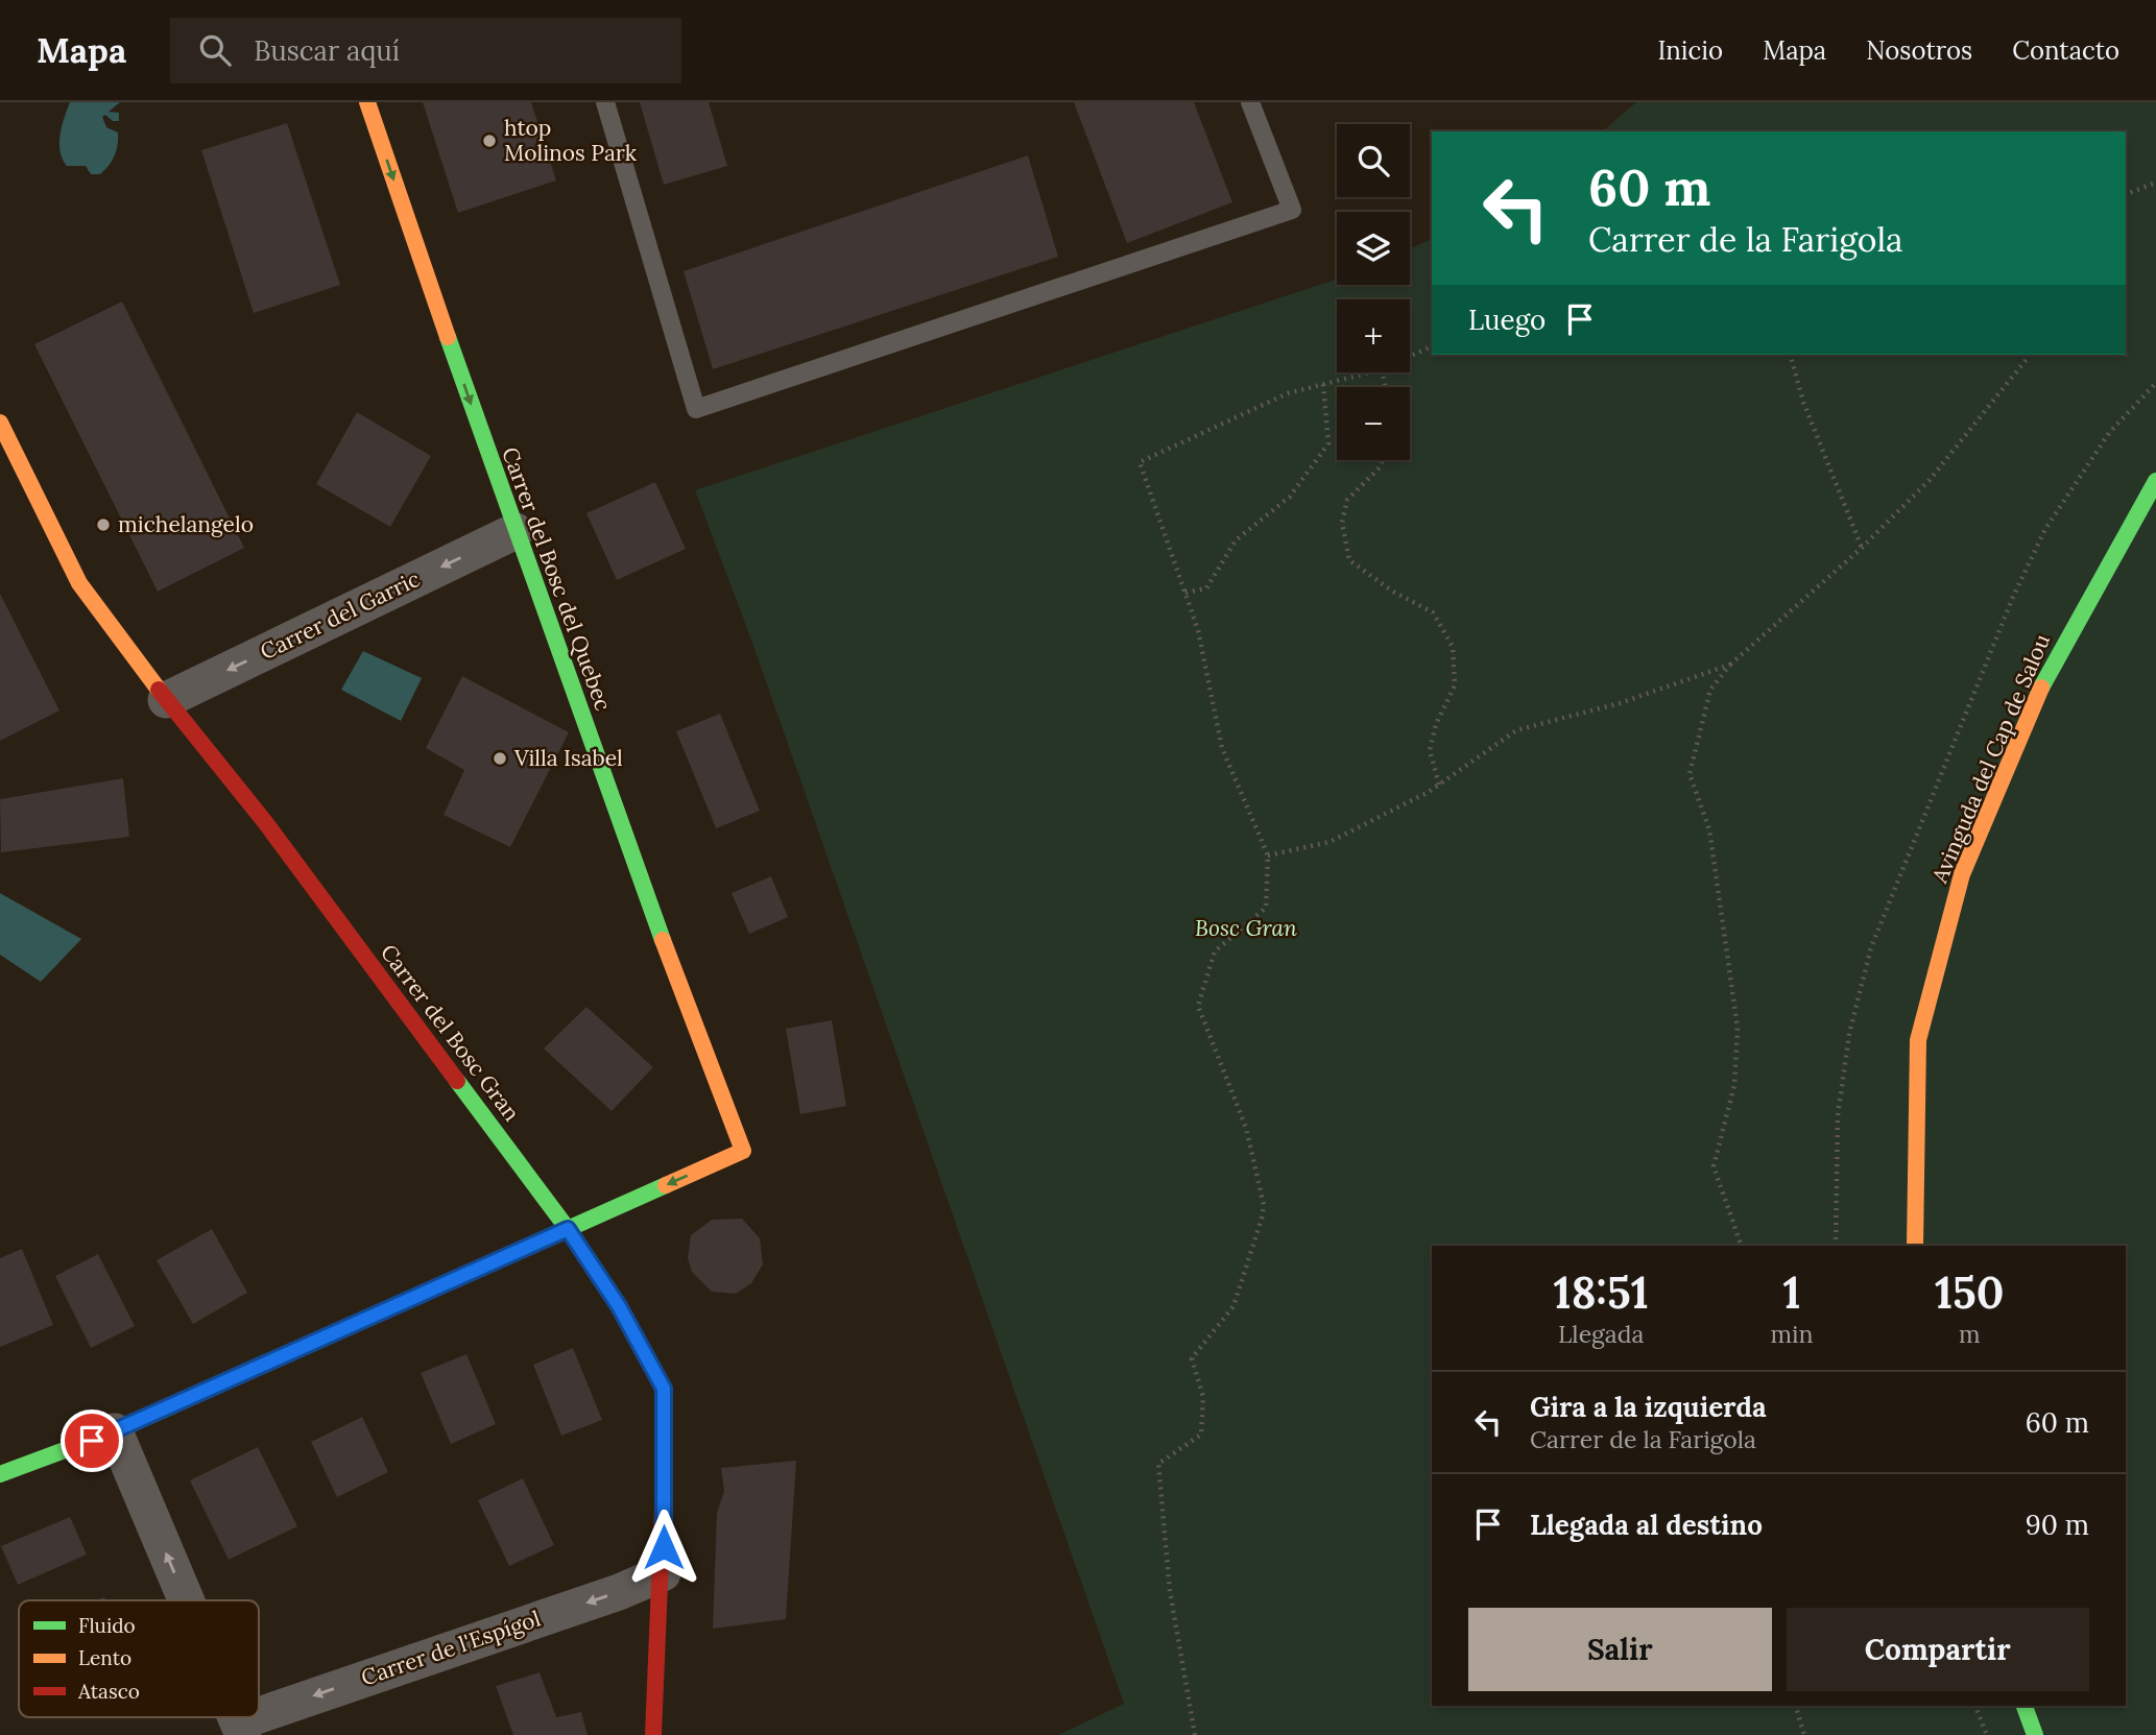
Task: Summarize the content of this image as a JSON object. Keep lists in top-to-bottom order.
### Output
{
  "streets": {
    "street": [
      "Carrer del Bosc del Quebec",
      "Carrer del Garric",
      "Avinguda del Cap de Salou",
      "Carrer del Bosc Gran",
      "Carrer de l'Espígol"
    ]
  },
  "crossings": [
    ["Carrer del Bosc del Quebec", "Carrer del Garric"],
    ["Carrer del Bosc del Quebec", "Carrer del Bosc Gran"],
    ["Carrer del Garric", "Carrer del Bosc Gran"],
    ["Carrer del Bosc Gran", "Carrer de l'Espígol"]
  ],
  "one_way": ["Carrer del Bosc del Quebec", "Carrer del Garric", "Carrer de l'Espígol"],
  "parks": ["Bosc Gran"],
  "places": ["htop Molinos Park", "michelangelo", "Villa Isabel"],
  "legend": ["Fluido", "Lento", "Atasco"],
  "page": {
    "header": "Mapa",
    "search": "Buscar aquí",
    "nav": [
      "Inicio",
      "Mapa",
      "Nosotros",
      "Contacto"
    ],
    "map_buttons": ["+", "−"],
    "turn": ["60 m", "Carrer de la Farigola"],
    "then": "Luego",
    "eta": [
      "18:51",
      "Llegada",
      "1",
      "min",
      "150",
      "m"
    ],
    "list": [
      {
        "name": "Gira a la izquierda",
        "note": "Carrer de la Farigola",
        "value": "60 m"
      },
      {
        "name": "Llegada al destino",
        "value": "90 m"
      }
    ],
    "buttons": ["Salir", "Compartir"]
  }
}
